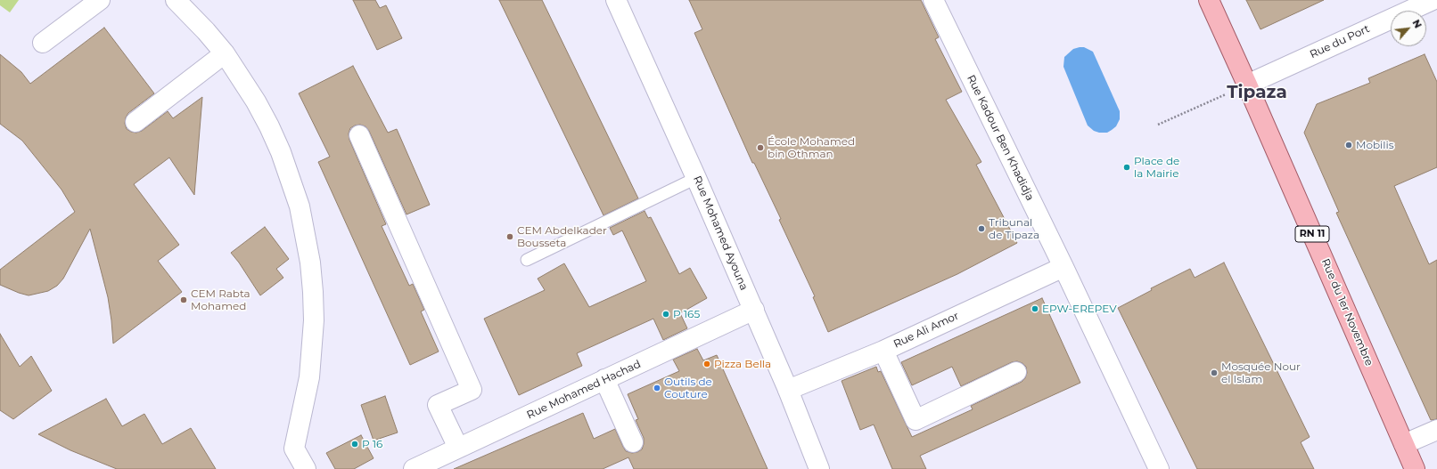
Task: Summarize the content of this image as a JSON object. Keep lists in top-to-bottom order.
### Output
{
  "streets": {
    "main road": ["RN 11", "Rue du 1er Novembre"],
    "street": [
      "Rue du Port",
      "Rue Kadour Ben Khadidja",
      "Rue Mohamed Ayouna",
      "Rue Ali Amor",
      "Rue Mohamed Hachad"
    ]
  },
  "crossings": [
    ["Rue du Port", "Rue du 1er Novembre"],
    ["Rue Kadour Ben Khadidja", "Rue Ali Amor"],
    ["Rue Mohamed Ayouna", "Rue Ali Amor"],
    ["Rue Mohamed Ayouna", "Rue Mohamed Hachad"]
  ],
  "districts": ["Tipaza"],
  "places": [
    "Mobilis",
    "École Mohamed bin Othman",
    "Place de la Mairie",
    "Tribunal de Tipaza",
    "CEM Abdelkader Bousseta",
    "CEM Rabta Mohamed",
    "EPW-EREPEV",
    "P 165",
    "Pizza Bella",
    "Mosquée Nour el Islam",
    "Outils de Couture",
    "P 16"
  ],
  "north": "top right"
}
